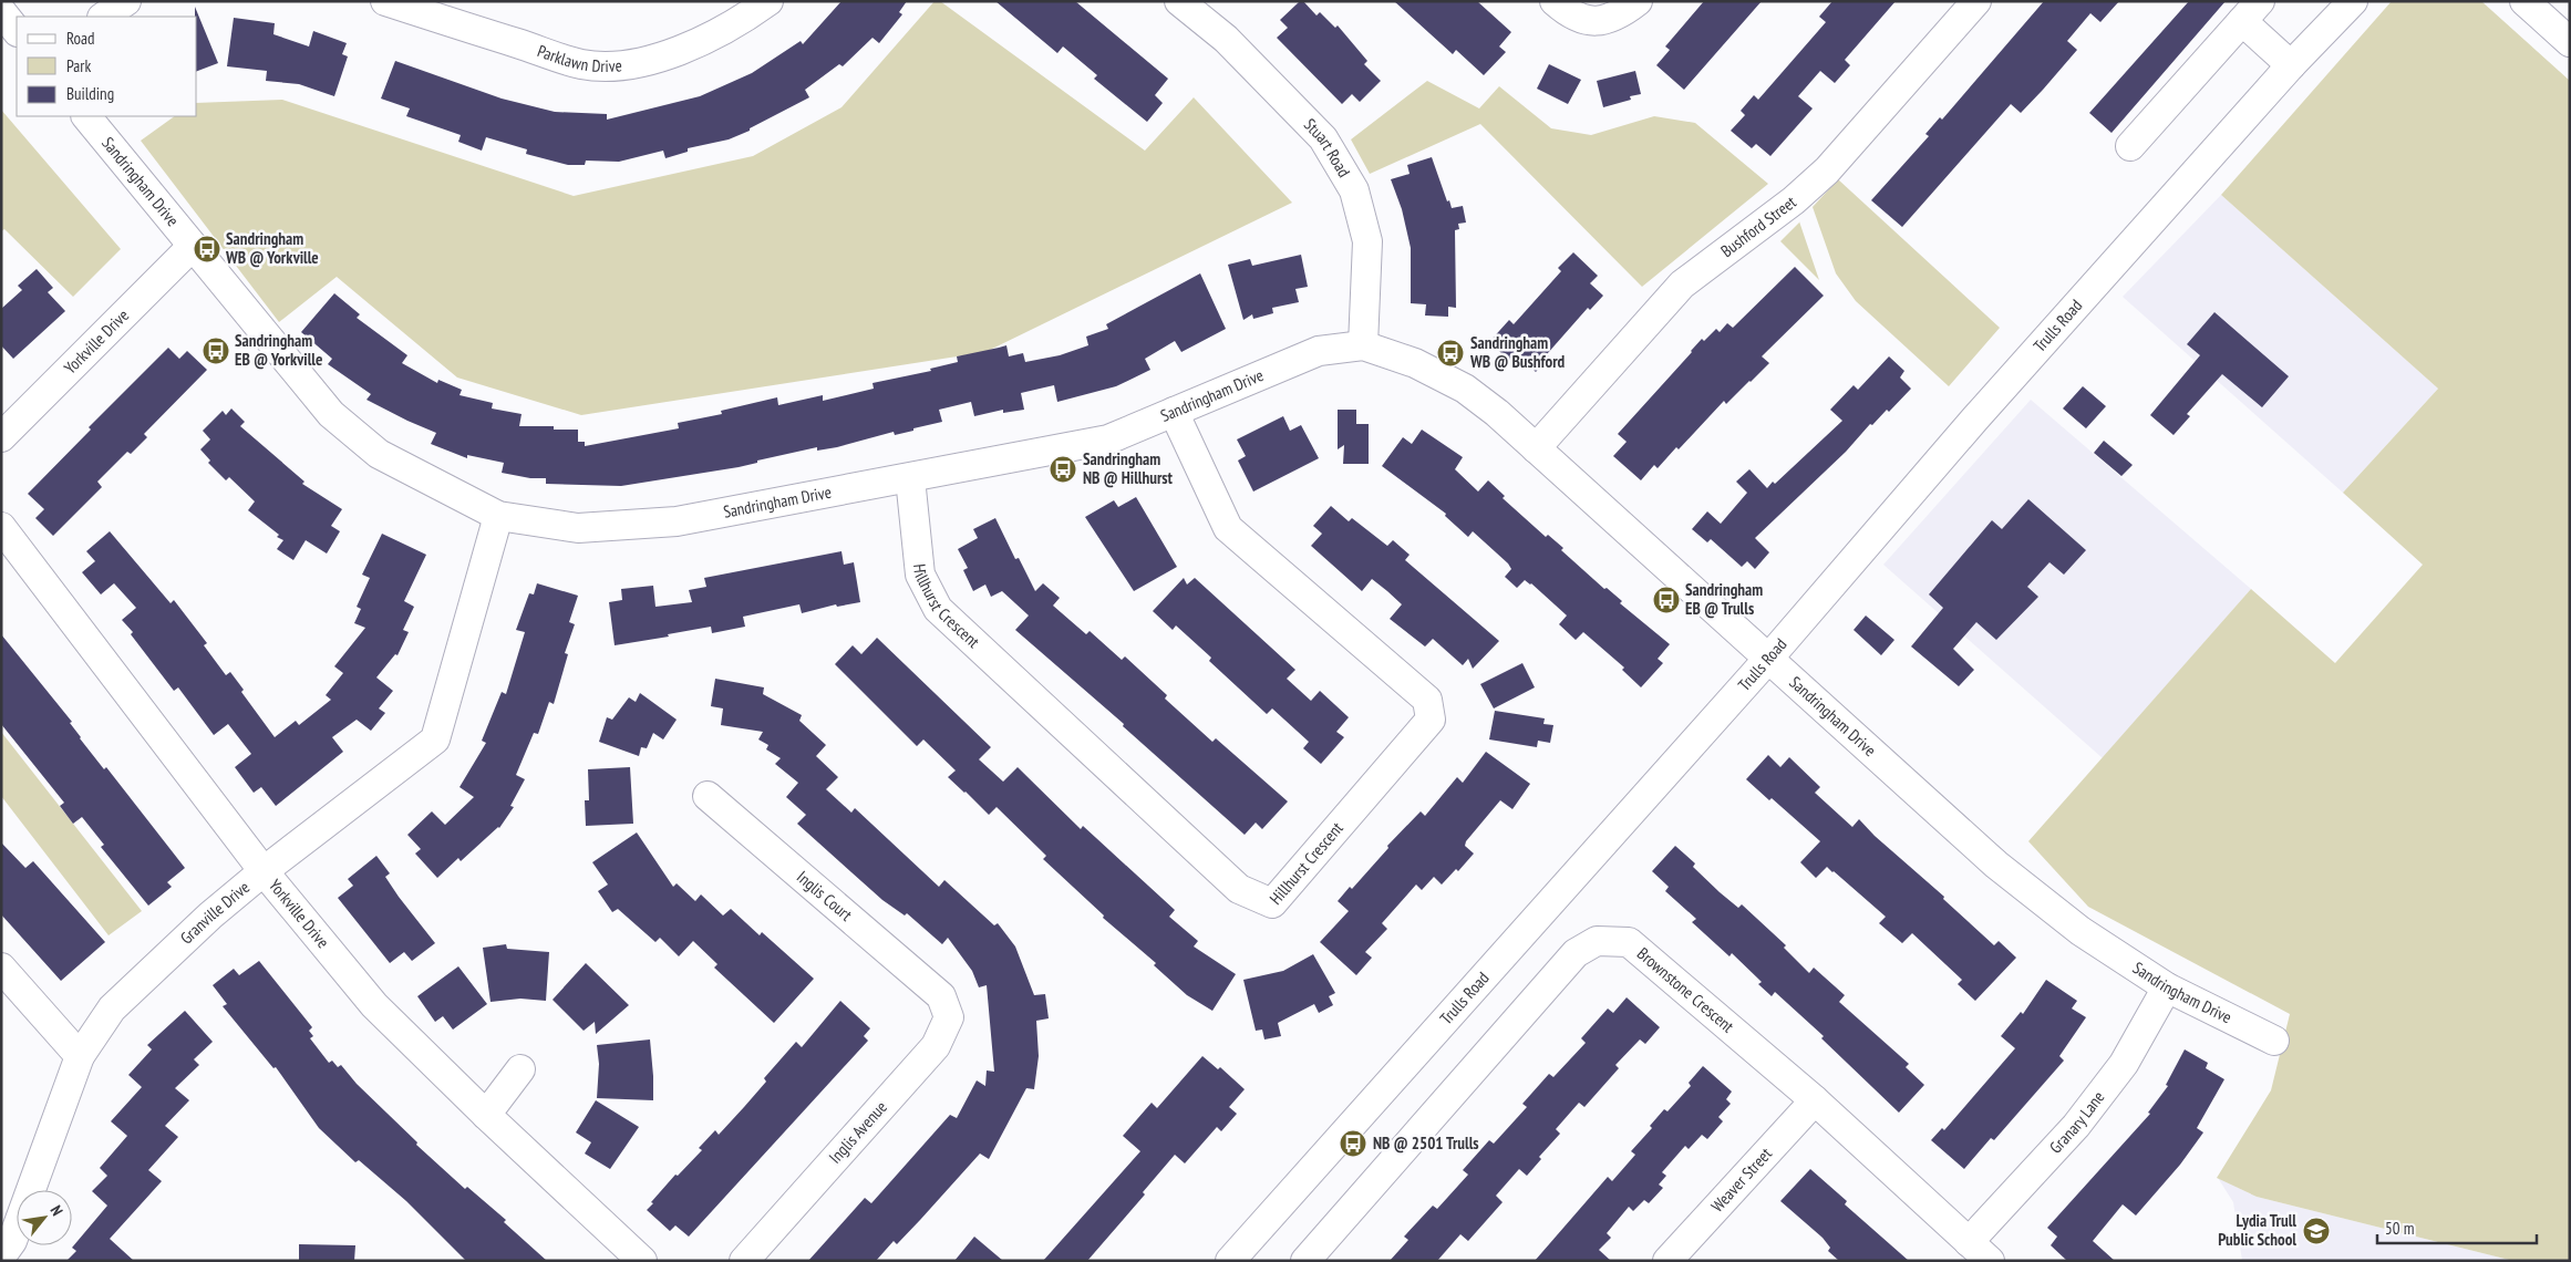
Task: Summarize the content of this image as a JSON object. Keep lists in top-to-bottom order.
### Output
{
  "streets": {
    "street": [
      "Parklawn Drive",
      "Stuart Road",
      "Sandringham Drive",
      "Bushford Street",
      "Trulls Road",
      "Yorkville Drive",
      "Hillhurst Crescent",
      "Inglis Court",
      "Granville Drive",
      "Brownstone Crescent",
      "Granary Lane",
      "Inglis Avenue",
      "Weaver Street"
    ]
  },
  "crossings": [
    ["Stuart Road", "Sandringham Drive"],
    ["Sandringham Drive", "Bushford Street"],
    ["Sandringham Drive", "Trulls Road"],
    ["Sandringham Drive", "Yorkville Drive"],
    ["Sandringham Drive", "Hillhurst Crescent"],
    ["Sandringham Drive", "Granville Drive"],
    ["Sandringham Drive", "Granary Lane"],
    ["Yorkville Drive", "Granville Drive"],
    ["Inglis Court", "Inglis Avenue"],
    ["Brownstone Crescent", "Granary Lane"],
    ["Brownstone Crescent", "Weaver Street"]
  ],
  "places": {
    "bus stop": [
      "Sandringham WB @ Yorkville",
      "Sandringham EB @ Yorkville",
      "Sandringham WB @ Bushford",
      "Sandringham NB @ Hillhurst",
      "Sandringham EB @ Trulls",
      "NB @ 2501 Trulls"
    ],
    "school or university": ["Lydia Trull Public School"]
  },
  "legend": ["Road", "Park", "Building"],
  "scale_bar": "50 m",
  "north": "top right"
}
